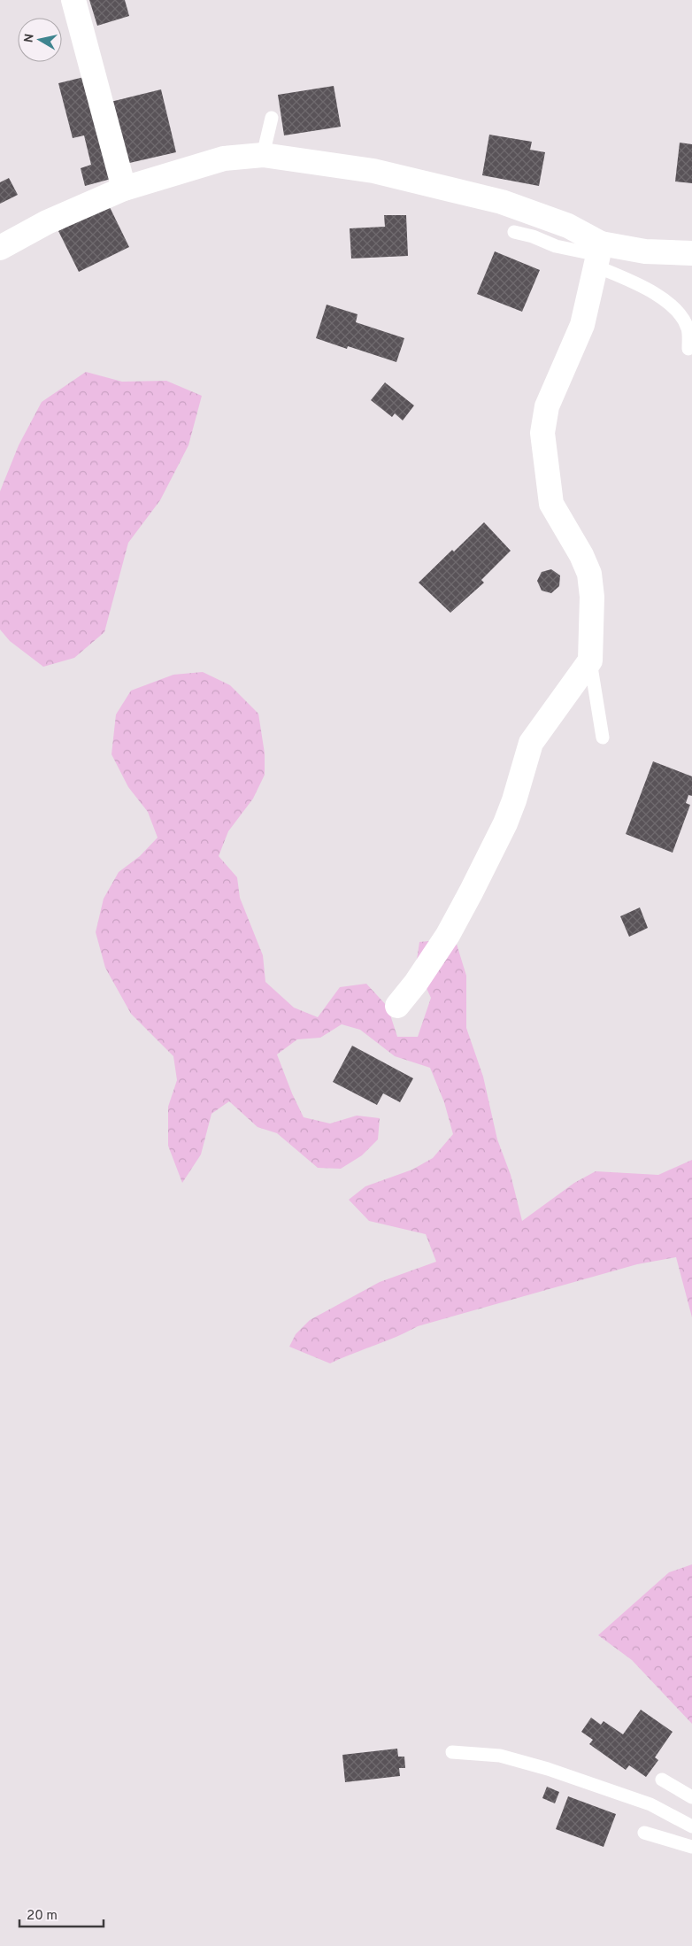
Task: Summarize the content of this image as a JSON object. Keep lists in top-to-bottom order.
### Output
{
  "scale_bar": "20 m",
  "north": "left"
}
